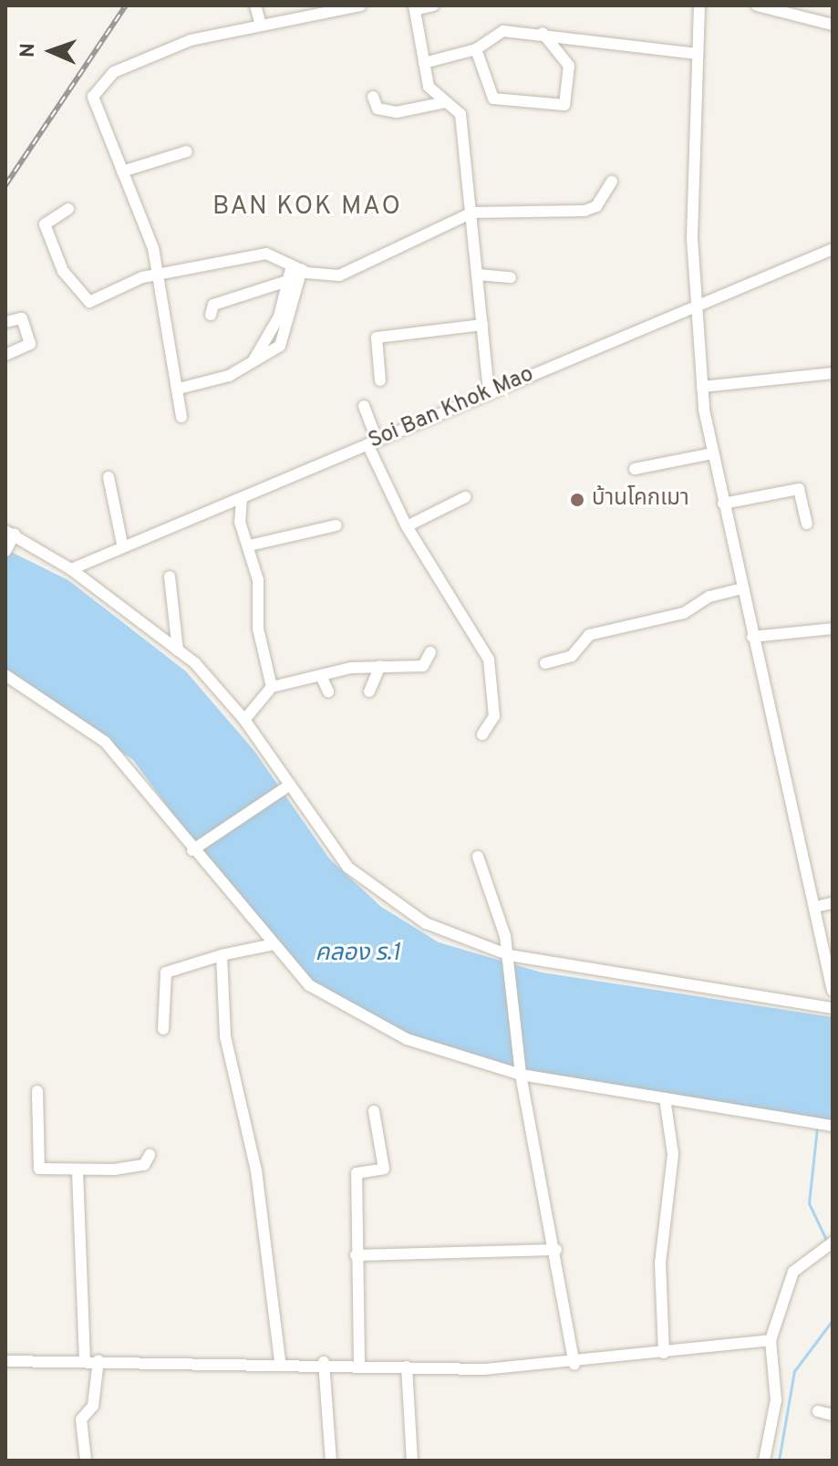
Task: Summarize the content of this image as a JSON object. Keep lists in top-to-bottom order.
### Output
{
  "streets": {
    "street": ["Soi Ban Khok Mao"]
  },
  "districts": ["BAN KOK MAO"],
  "water": ["คลอง ร.1"],
  "places": ["บ้านโคกเมา"],
  "north": "left"
}
